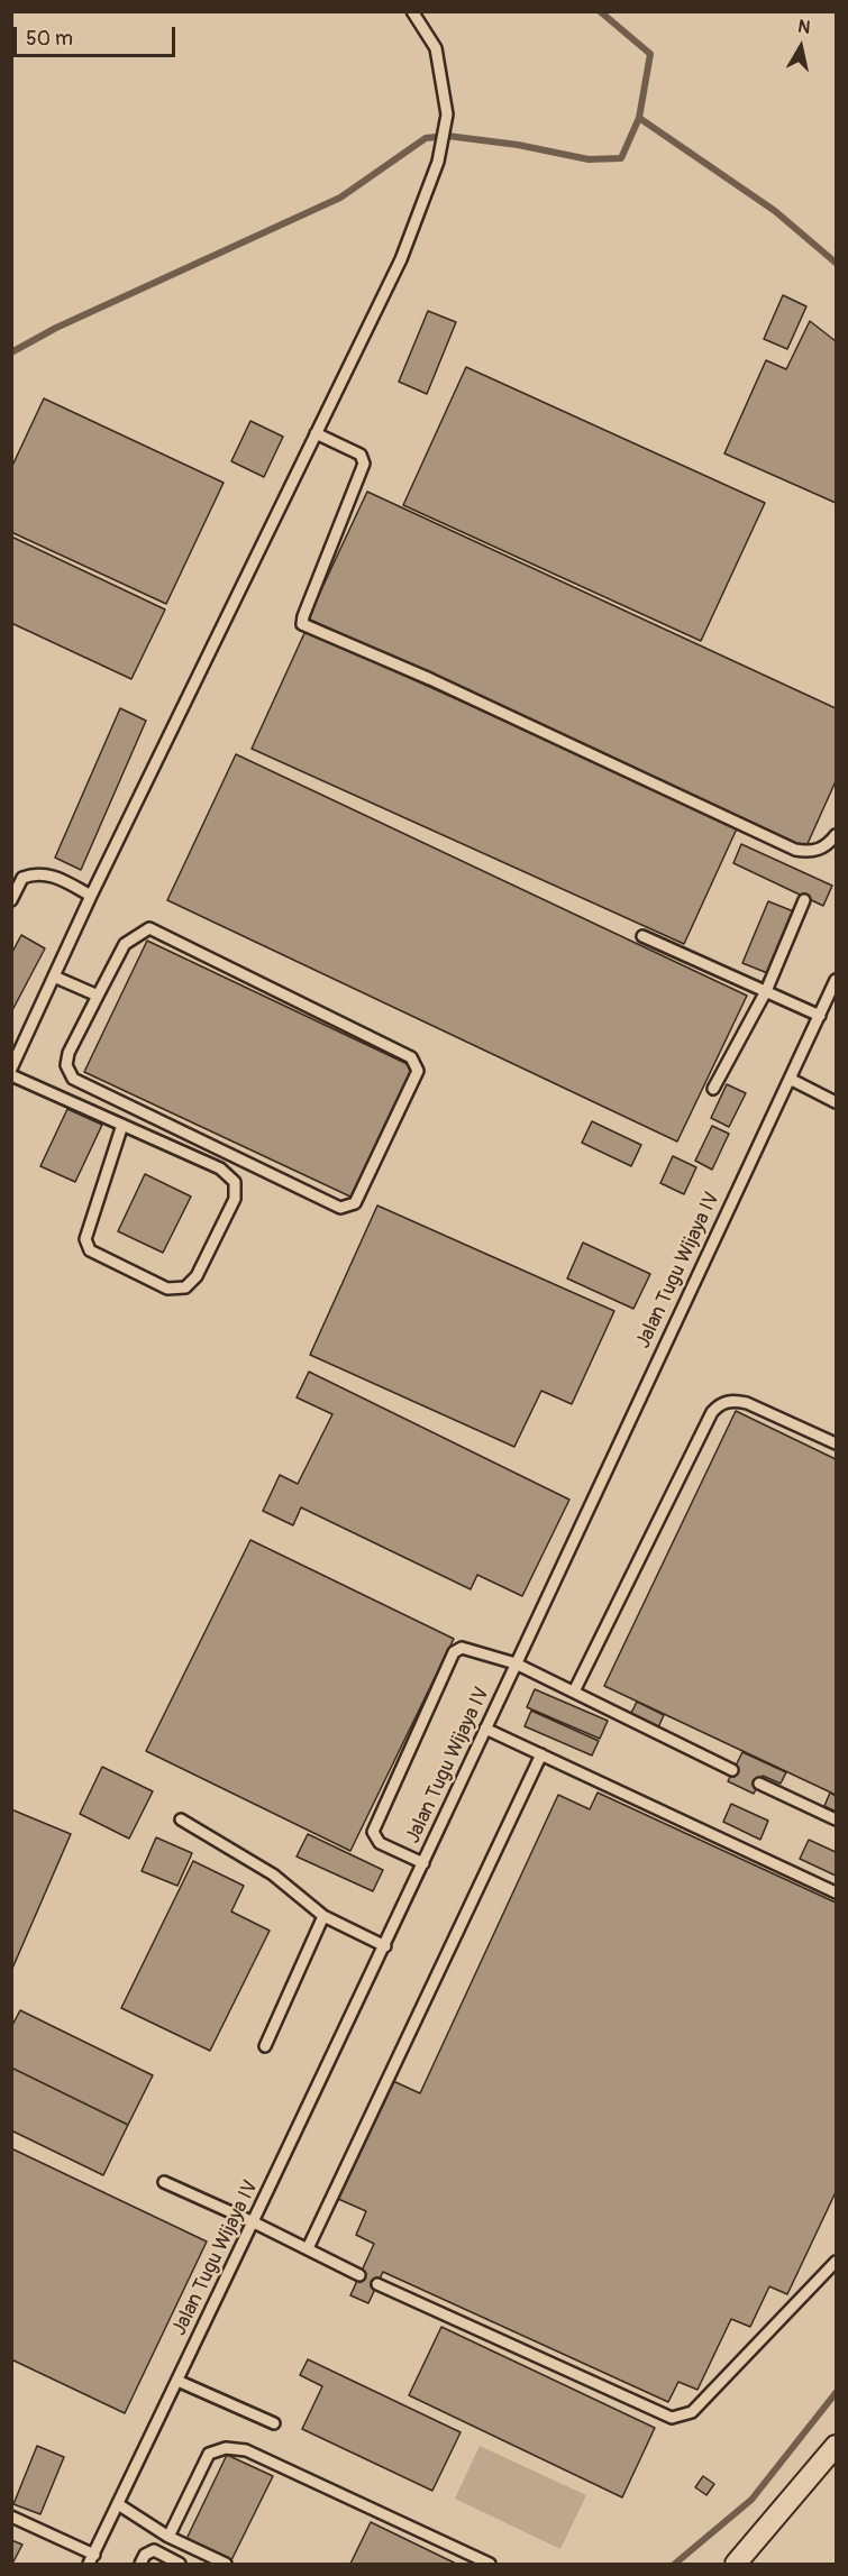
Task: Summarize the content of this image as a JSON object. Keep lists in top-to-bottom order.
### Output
{
  "streets": {
    "lane": ["Jalan Tugu Wijaya IV"]
  },
  "scale_bar": "50 m",
  "north": "top"
}
